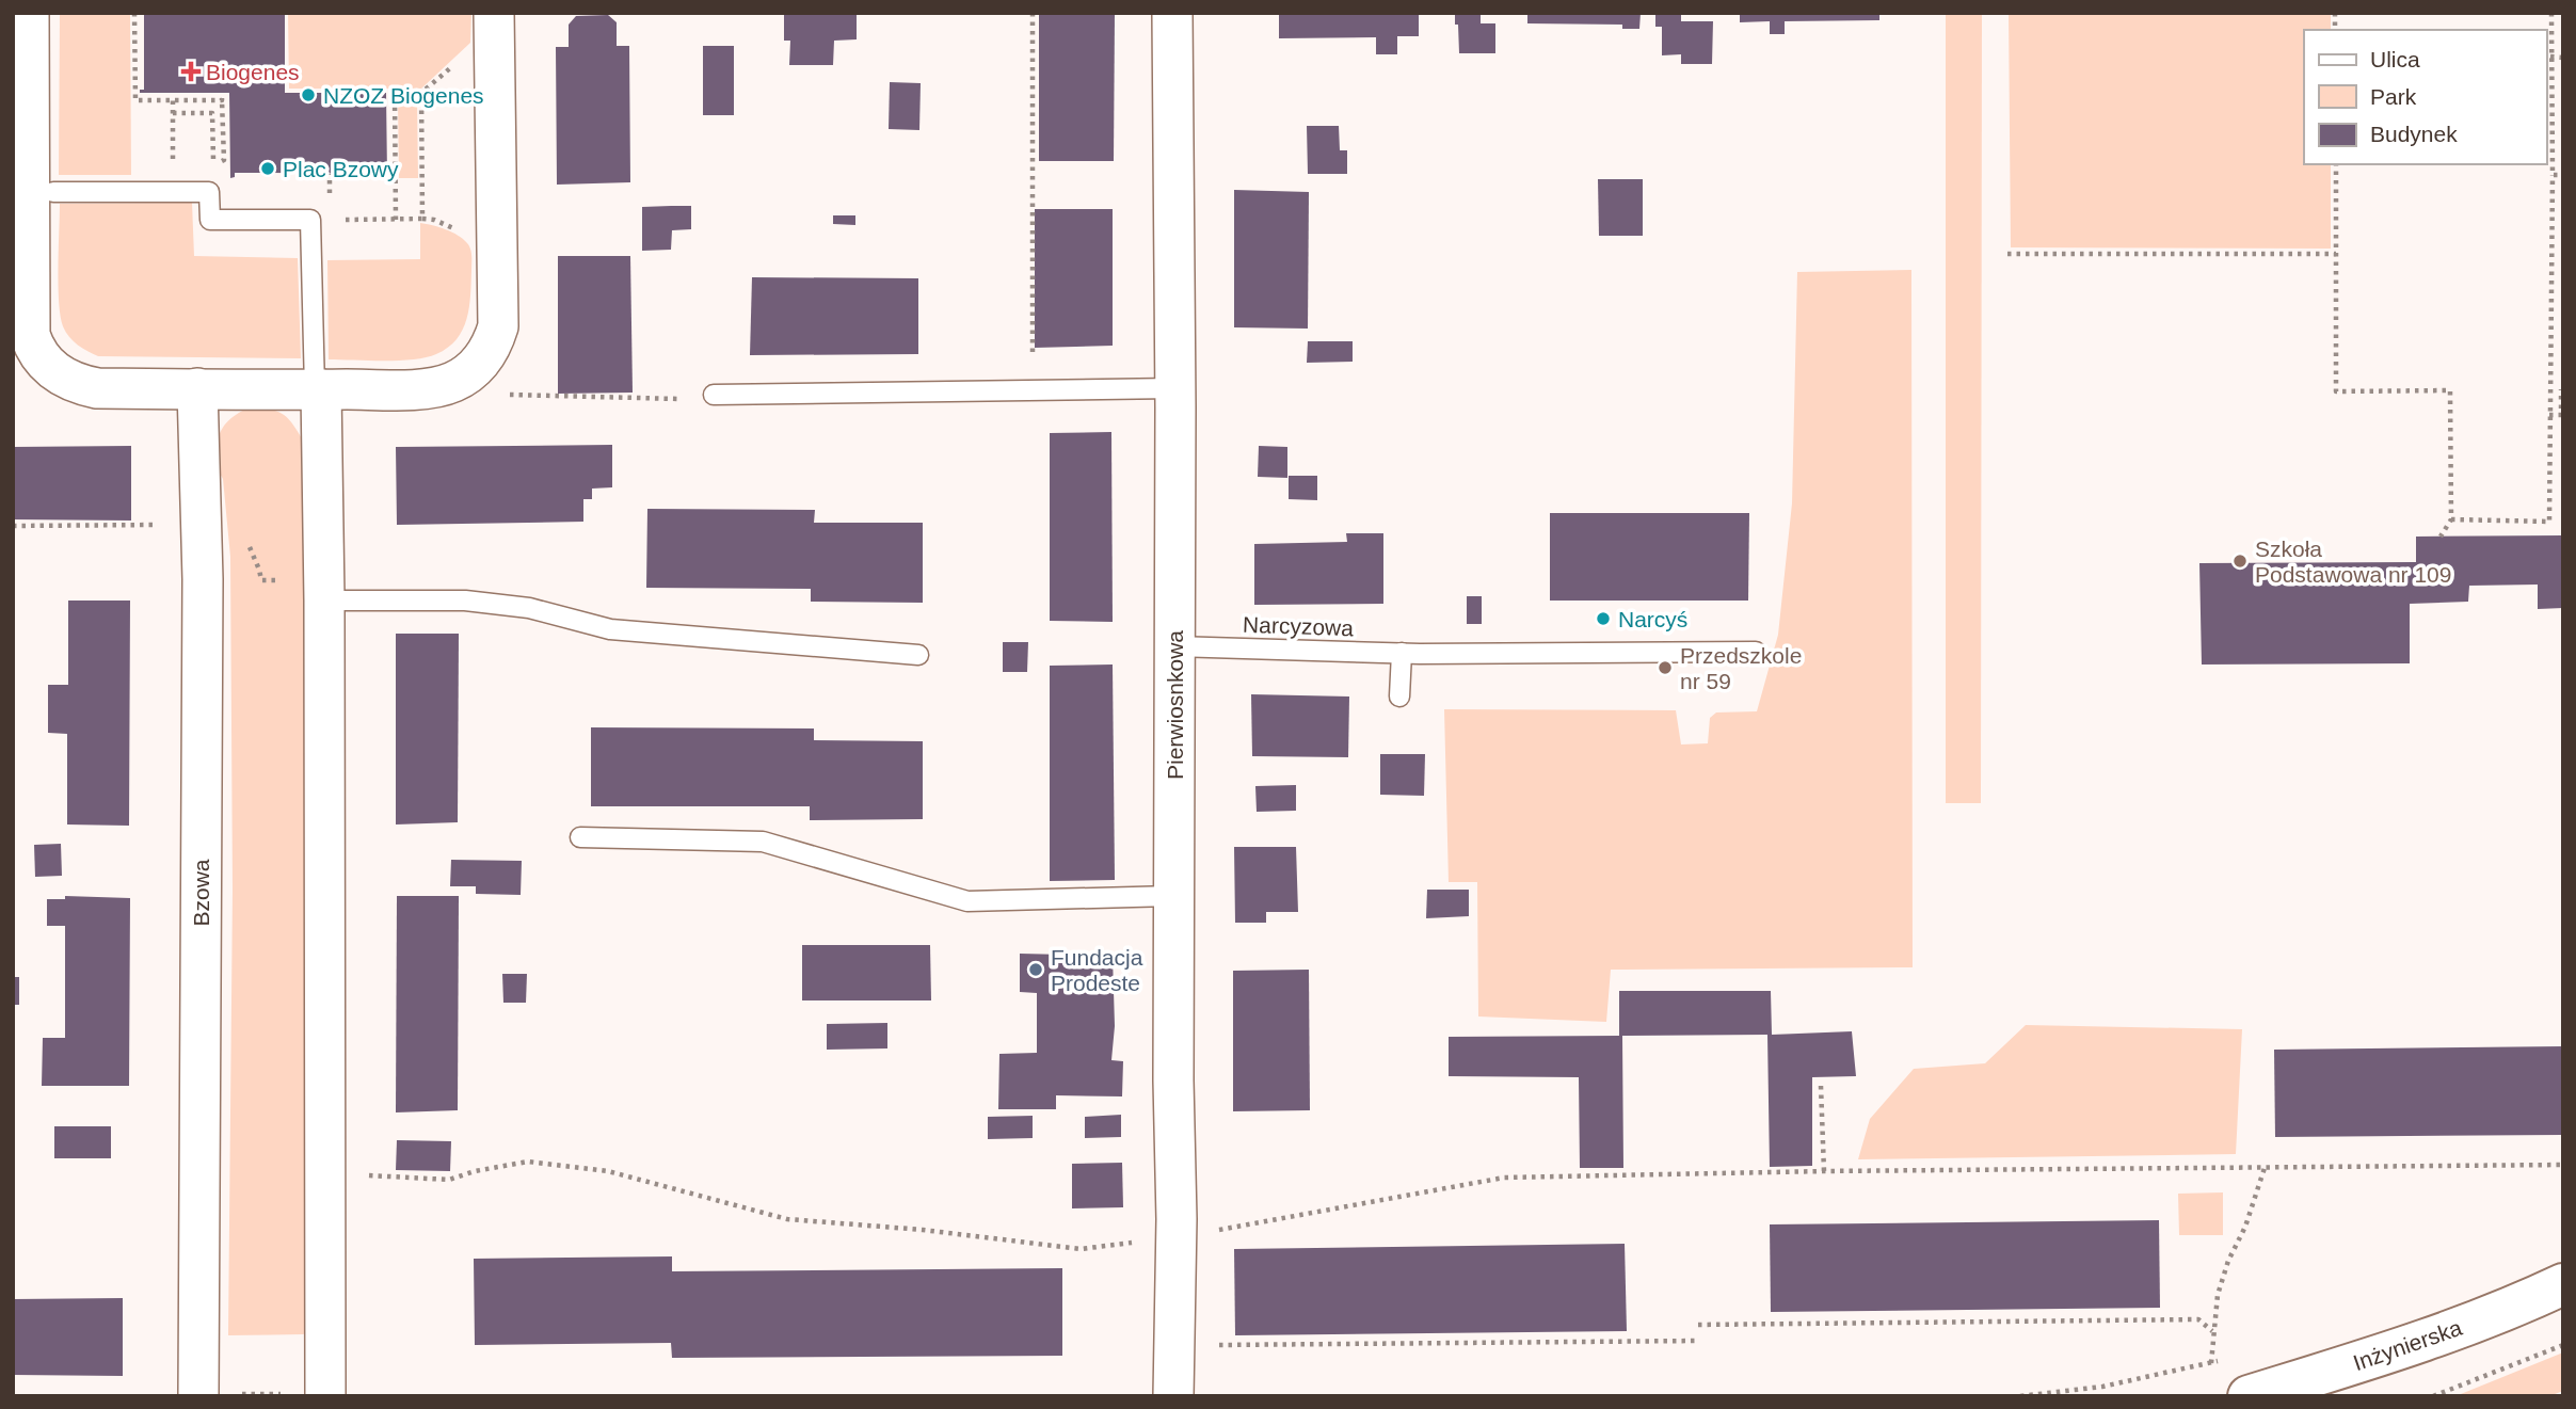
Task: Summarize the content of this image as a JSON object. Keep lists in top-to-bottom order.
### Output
{
  "streets": {
    "street": ["Pierwiosnkowa", "Bzowa", "Inżynierska"],
    "lane": ["Narcyzowa"]
  },
  "crossings": [
    ["Narcyzowa", "Pierwiosnkowa"]
  ],
  "places": {
    "health": ["Biogenes"],
    "other": [
      "NZOZ Biogenes",
      "Plac Bzowy",
      "Szkoła Podstawowa nr 109",
      "Narcyś",
      "Przedszkole nr 59",
      "Fundacja Prodeste"
    ]
  },
  "legend": ["Ulica", "Park", "Budynek"]
}
